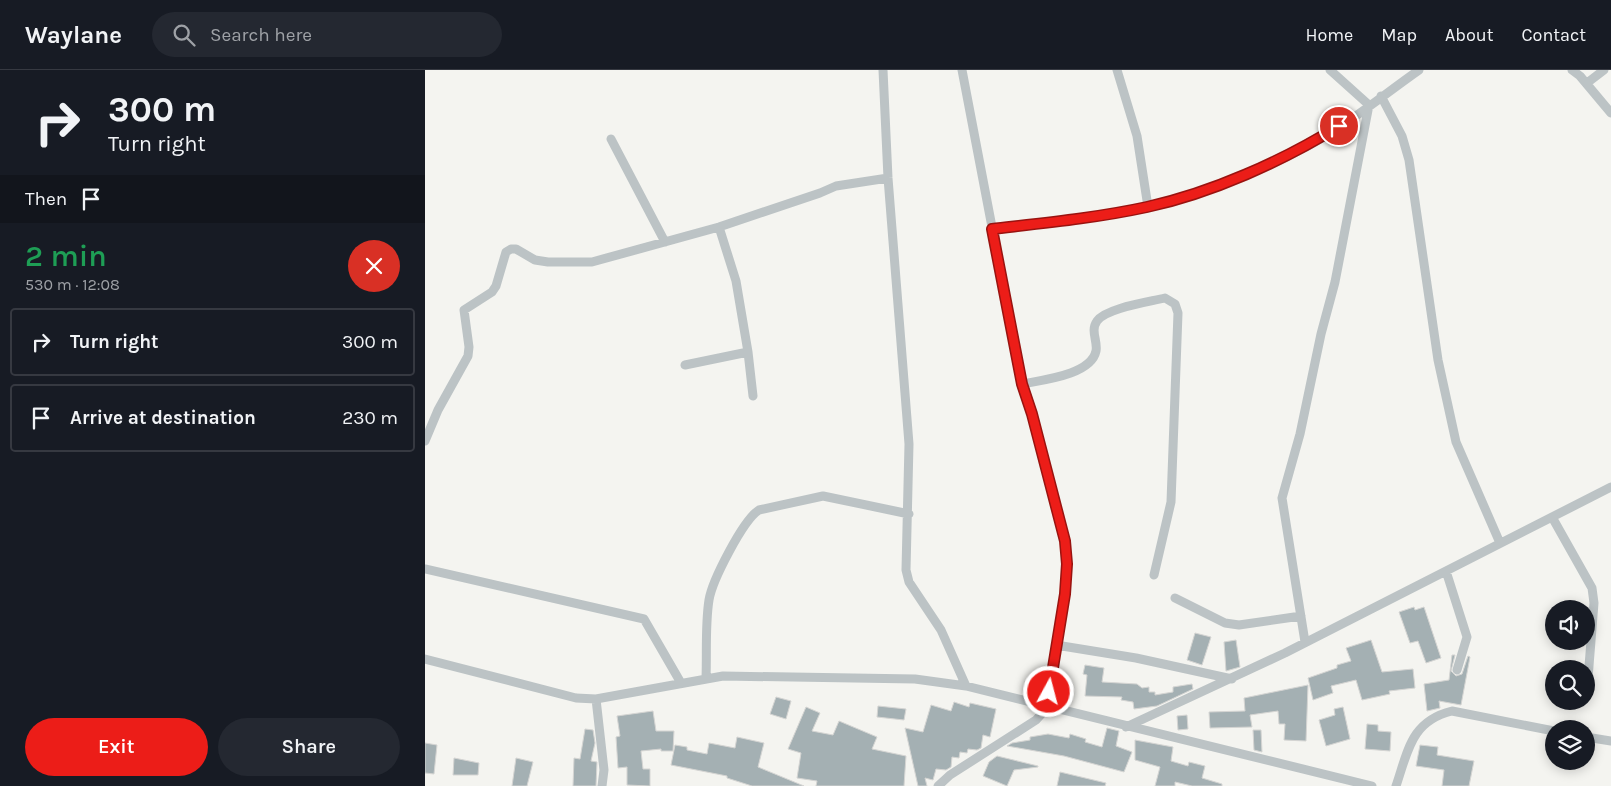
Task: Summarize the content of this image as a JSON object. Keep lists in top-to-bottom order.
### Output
{
  "page": {
    "header": "Waylane",
    "search": "Search here",
    "nav": [
      "Home",
      "Map",
      "About",
      "Contact"
    ],
    "turn": ["300 m", "Turn right"],
    "then": "Then",
    "heading": ["2 min", "530 m · 12:08"],
    "list": [
      {
        "name": "Turn right",
        "value": "300 m"
      },
      {
        "name": "Arrive at destination",
        "value": "230 m"
      }
    ],
    "buttons": ["Exit", "Share"]
  }
}
